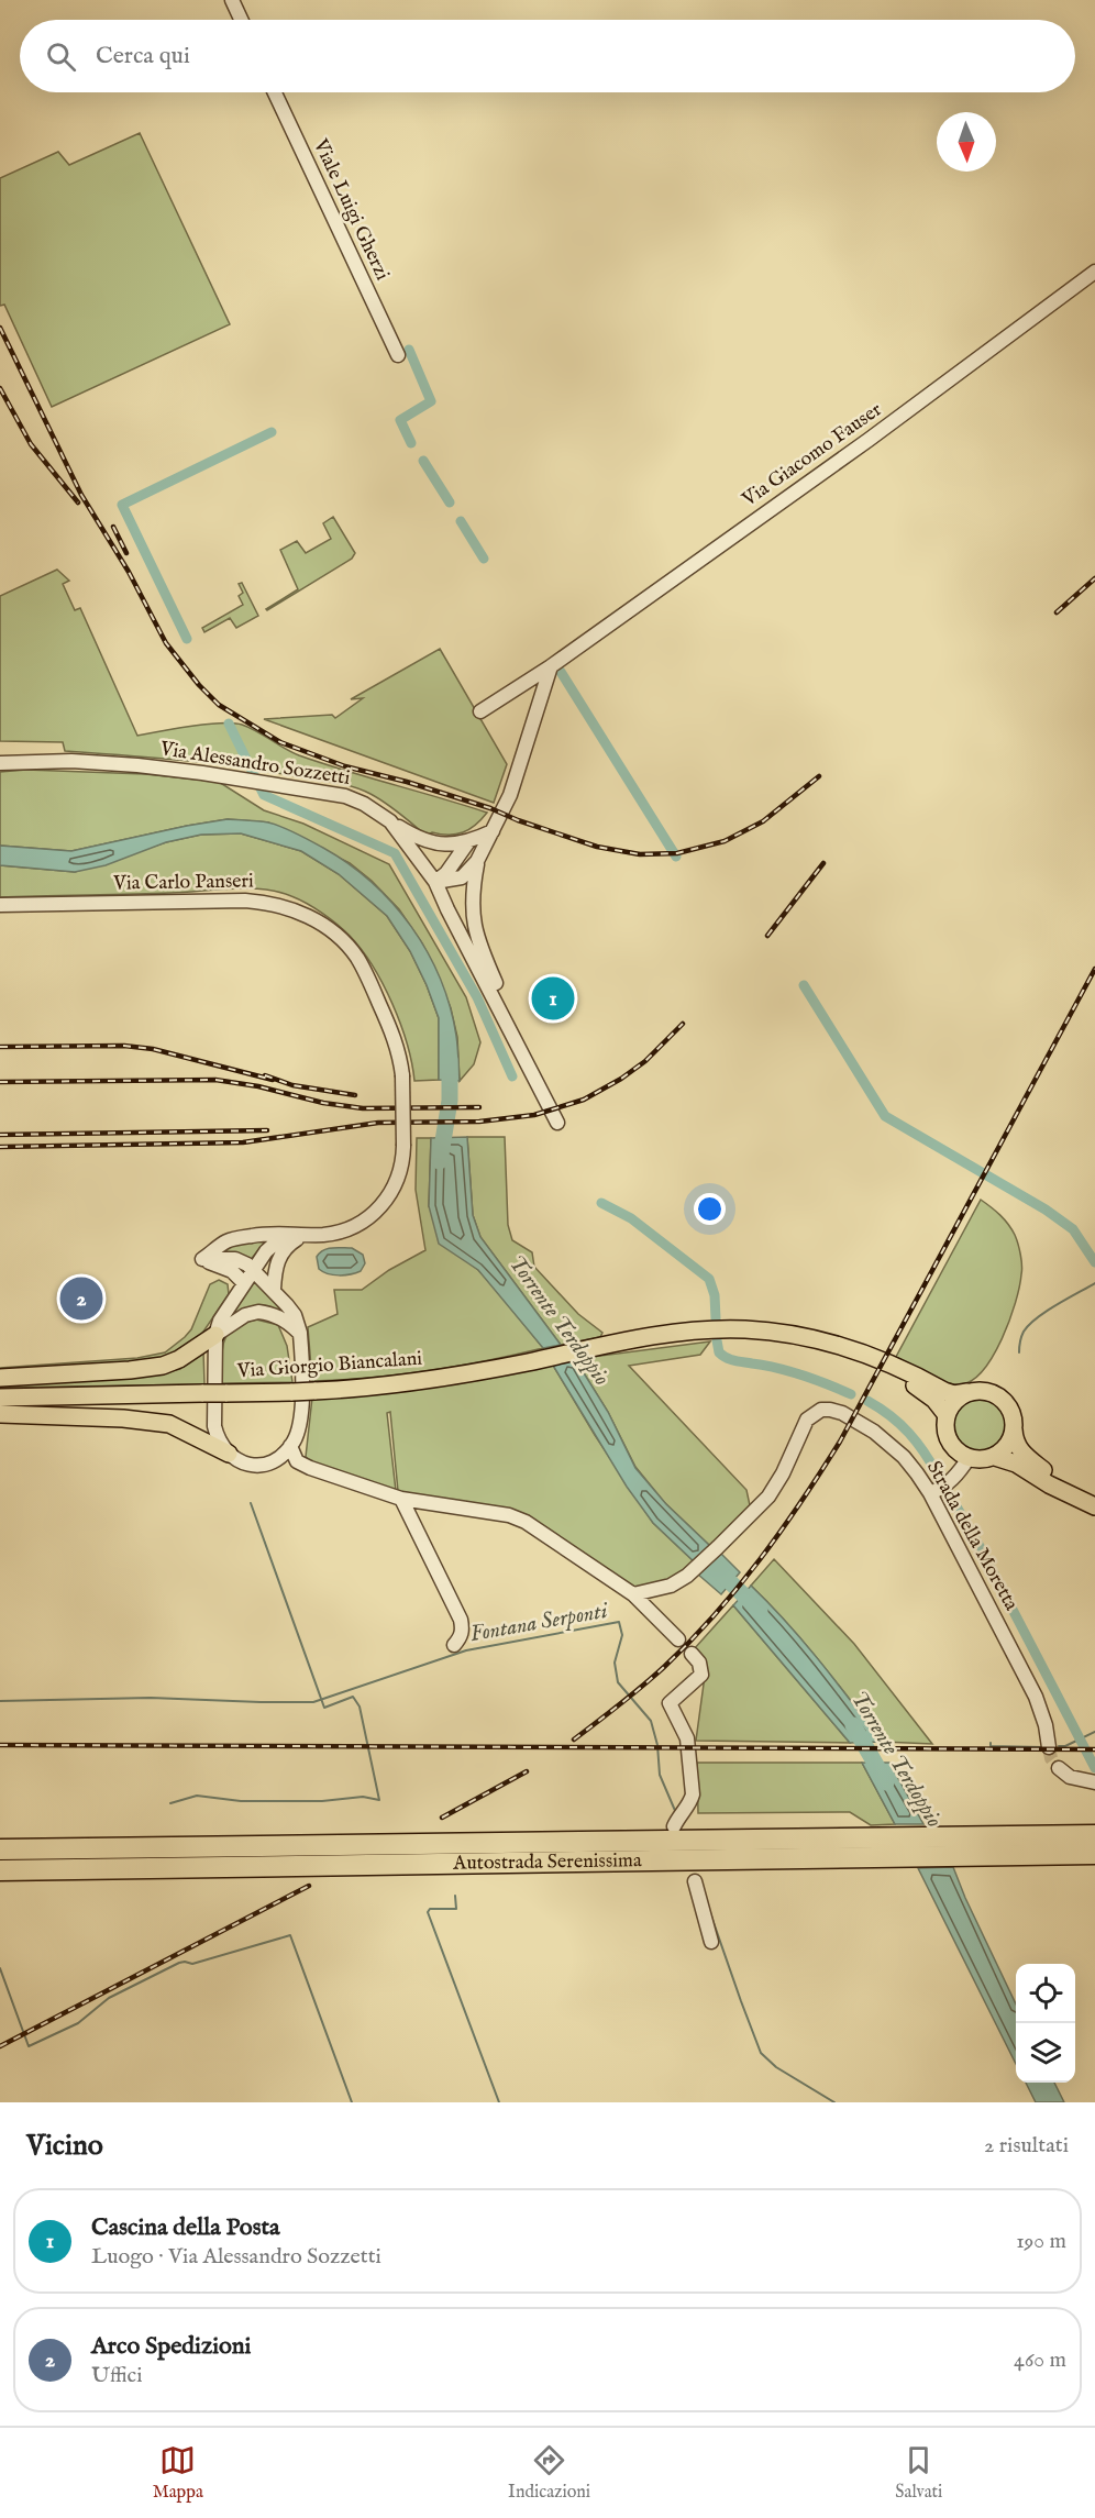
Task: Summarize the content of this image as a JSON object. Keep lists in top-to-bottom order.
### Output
{
  "streets": {
    "highway": ["Autostrada Serenissima"],
    "main road": ["Via Giorgio Biancalani"],
    "street": [
      "Viale Luigi Gherzi",
      "Via Giacomo Fauser",
      "Via Alessandro Sozzetti",
      "Via Carlo Panseri",
      "Strada della Moretta"
    ]
  },
  "water": ["Torrente Terdoppio", "Fontana Serponti"],
  "north": "bottom",
  "page": {
    "search": "Cerca qui",
    "pins": ["1", "2"],
    "heading": ["Vicino", "2 risultati"],
    "list": [
      {
        "mark": "1",
        "name": "Cascina della Posta",
        "note": "Luogo · Via Alessandro Sozzetti",
        "value": "190 m"
      },
      {
        "mark": "2",
        "name": "Arco Spedizioni",
        "note": "Uffici",
        "value": "460 m"
      }
    ],
    "nav": ["Mappa", "Indicazioni", "Salvati"]
  }
}
